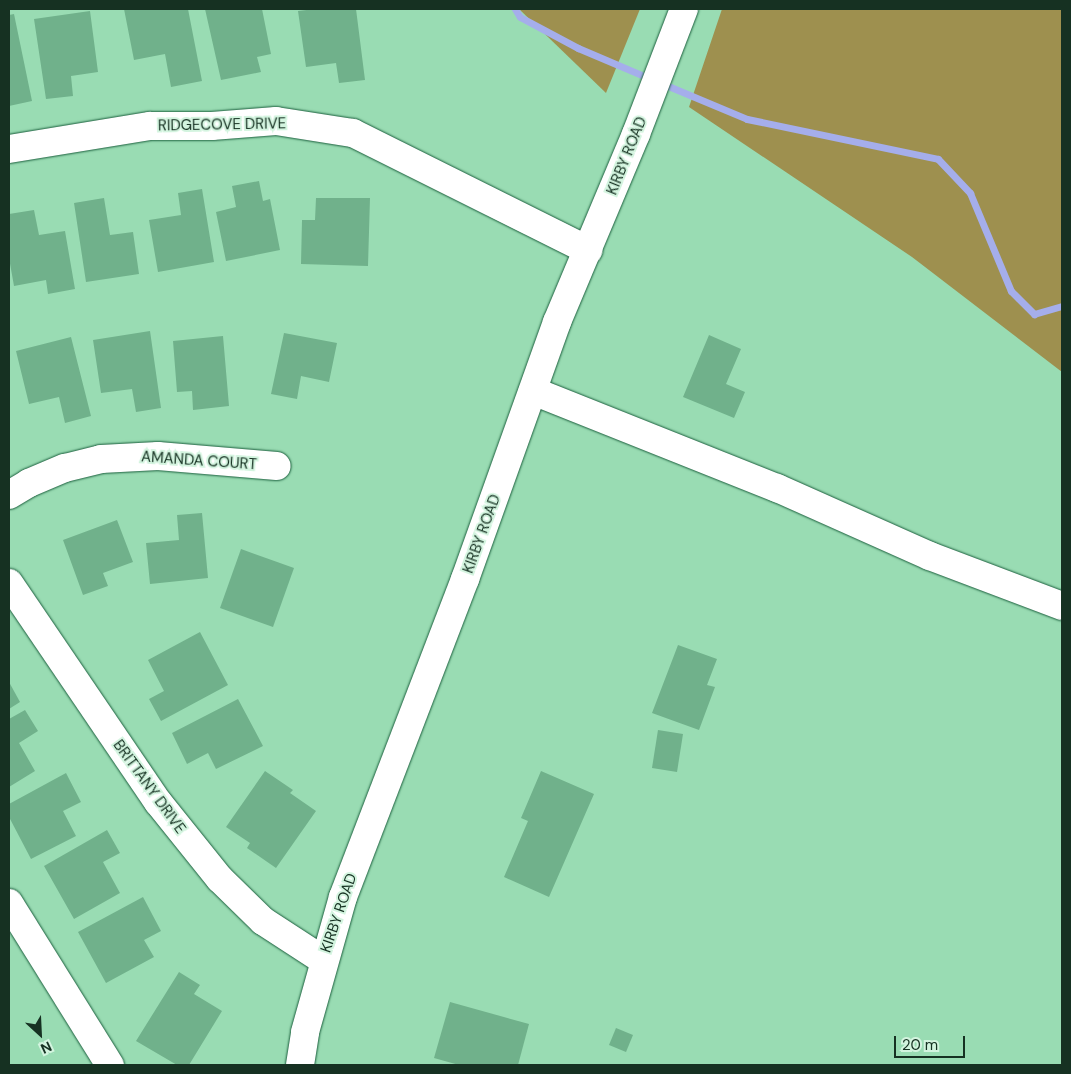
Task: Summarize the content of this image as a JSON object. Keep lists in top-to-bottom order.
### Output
{
  "streets": {
    "street": [
      "RIDGECOVE DRIVE",
      "KIRBY ROAD",
      "AMANDA COURT",
      "BRITTANY DRIVE"
    ]
  },
  "crossings": [
    ["RIDGECOVE DRIVE", "KIRBY ROAD"],
    ["KIRBY ROAD", "BRITTANY DRIVE"]
  ],
  "scale_bar": "20 m",
  "north": "bottom right"
}
